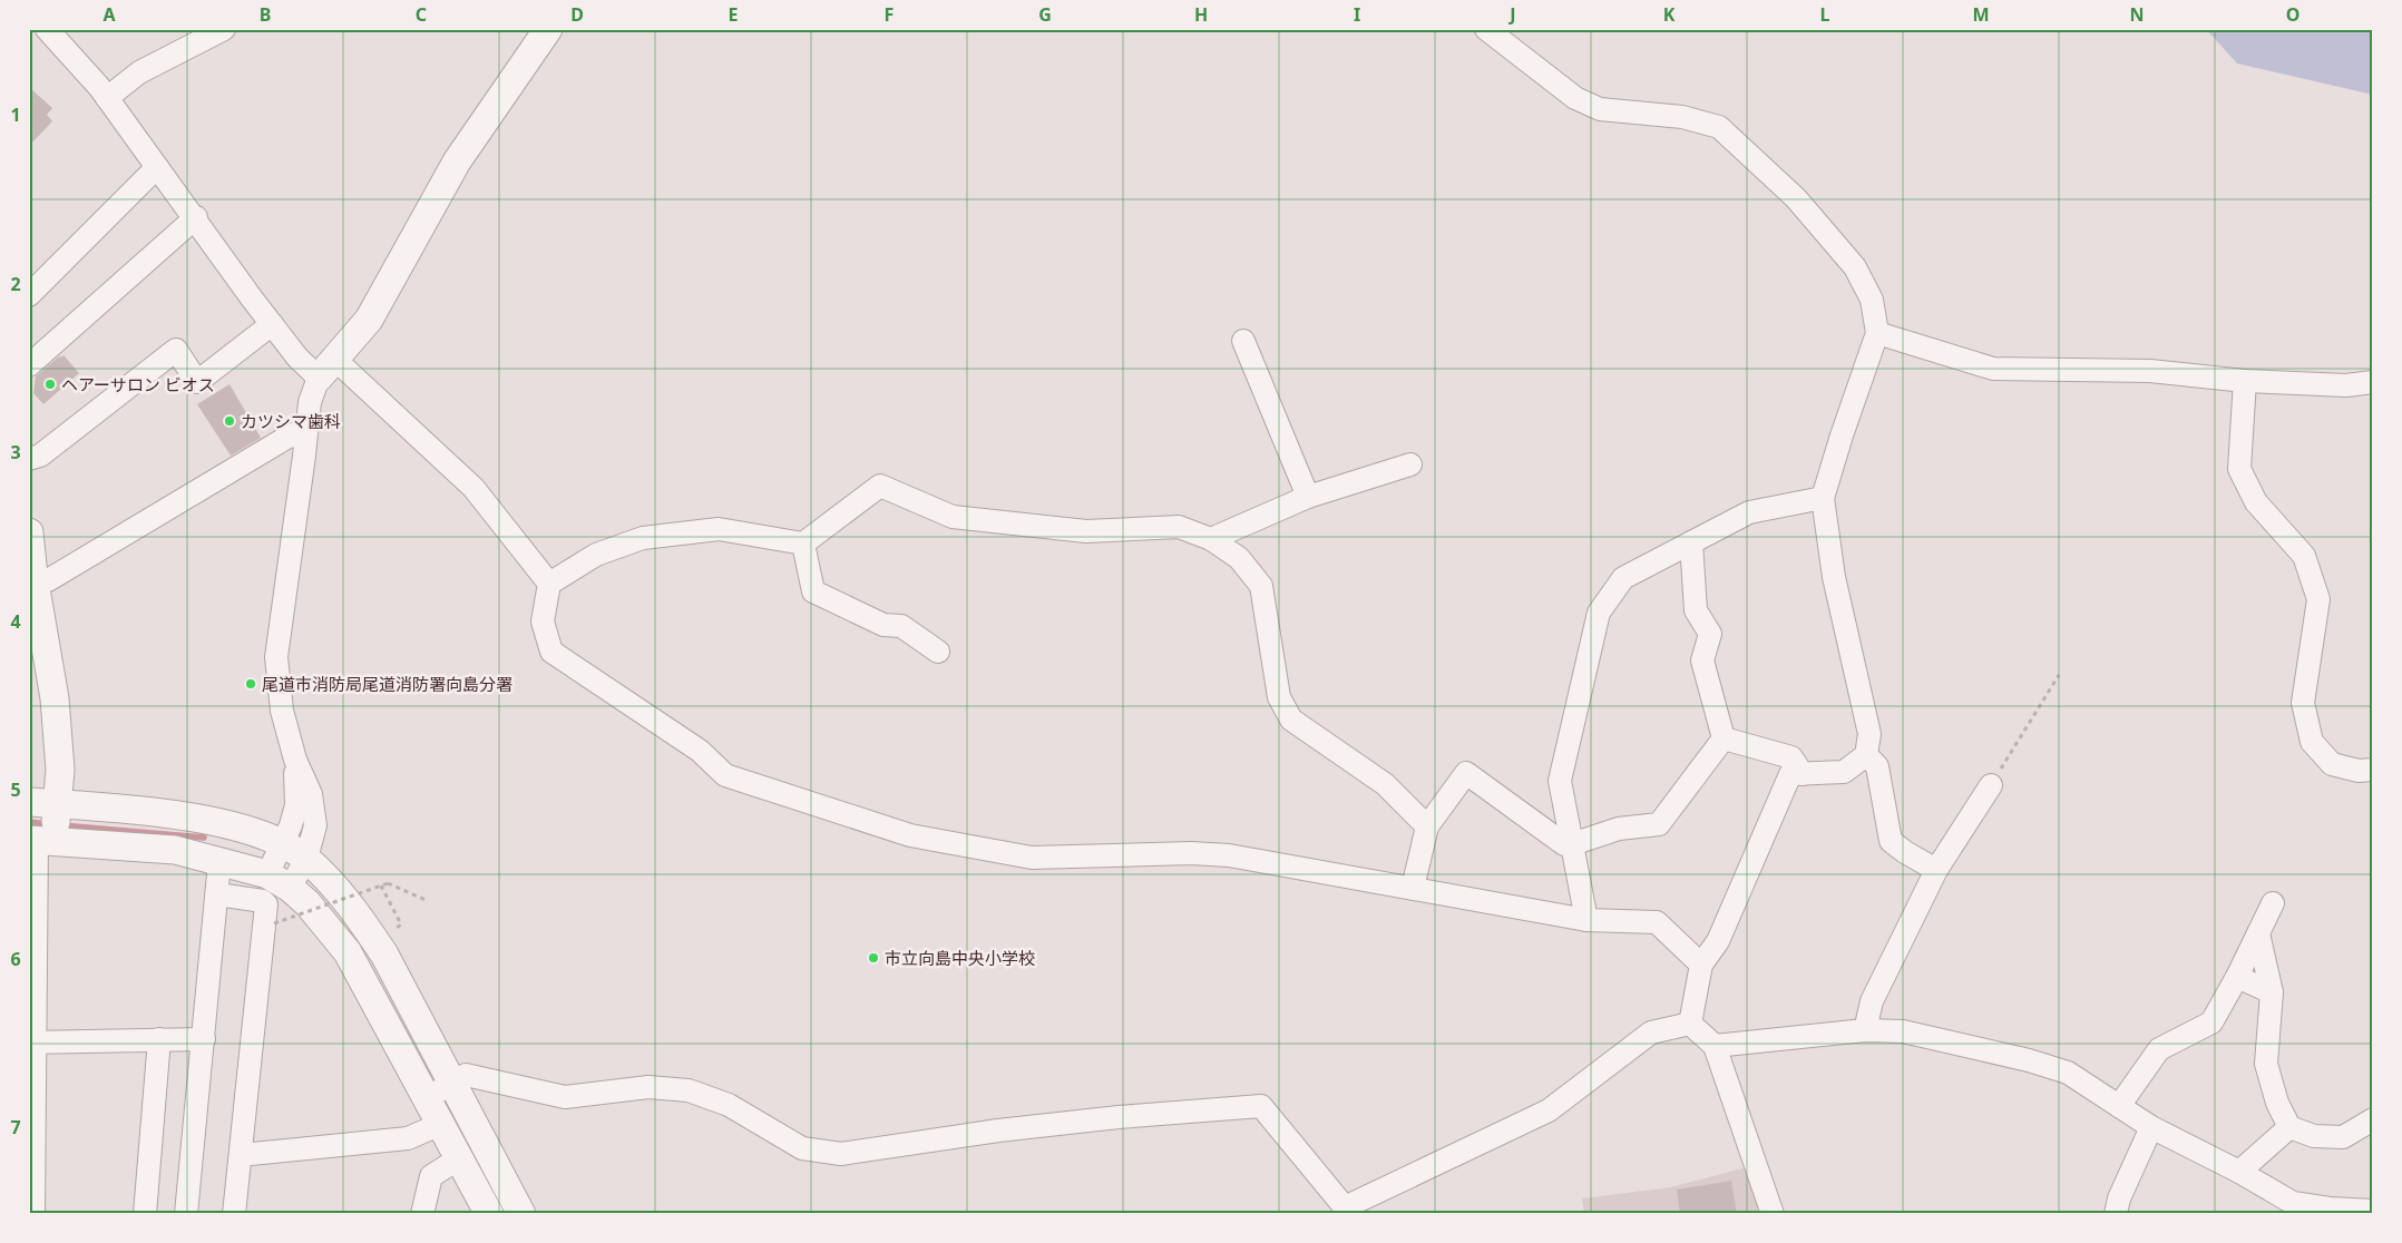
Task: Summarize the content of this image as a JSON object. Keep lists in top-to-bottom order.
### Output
{
  "places": [
    "ヘアーサロン ビオス",
    "カツシマ歯科",
    "尾道市消防局尾道消防署向島分署",
    "市立向島中央小学校"
  ],
  "grid": {
    "columns": [
      "A",
      "B",
      "C",
      "D",
      "E",
      "F",
      "G",
      "H",
      "I",
      "J",
      "K",
      "L",
      "M",
      "N",
      "O"
    ],
    "rows": [
      "1",
      "2",
      "3",
      "4",
      "5",
      "6",
      "7"
    ]
  }
}
